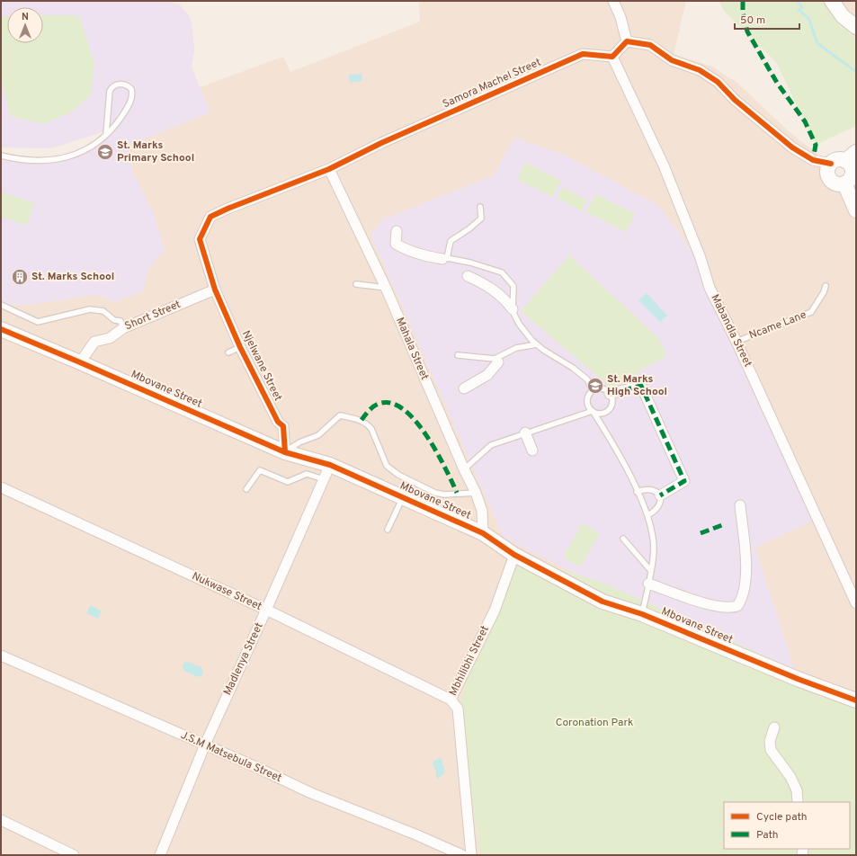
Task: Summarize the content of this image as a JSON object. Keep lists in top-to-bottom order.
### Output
{
  "streets": {
    "street": [
      "Samora Machel Street",
      "Short Street",
      "Mabandla Street",
      "Mahala Street",
      "Njelwane Street",
      "Mbovane Street",
      "Nukwase Street",
      "Madlenya Street",
      "Mbhilibhi Street",
      "J.S.M Matsebula Street"
    ],
    "lane": ["Ncame Lane"]
  },
  "crossings": [
    ["Samora Machel Street", "Short Street"],
    ["Samora Machel Street", "Mabandla Street"],
    ["Samora Machel Street", "Mahala Street"],
    ["Samora Machel Street", "Njelwane Street"],
    ["Short Street", "Njelwane Street"],
    ["Short Street", "Mbovane Street"],
    ["Ncame Lane", "Mabandla Street"],
    ["Mahala Street", "Mbovane Street"],
    ["Njelwane Street", "Mbovane Street"],
    ["Mbovane Street", "Madlenya Street"],
    ["Mbovane Street", "Mbhilibhi Street"],
    ["Nukwase Street", "Madlenya Street"],
    ["Nukwase Street", "Mbhilibhi Street"],
    ["Madlenya Street", "J.S.M Matsebula Street"]
  ],
  "parks": ["Coronation Park"],
  "places": {
    "school or university": ["St. Marks Primary School", "St. Marks High School"],
    "building": ["St. Marks School"]
  },
  "legend": ["Cycle path", "Path"],
  "scale_bar": "50 m",
  "north": "top"
}
